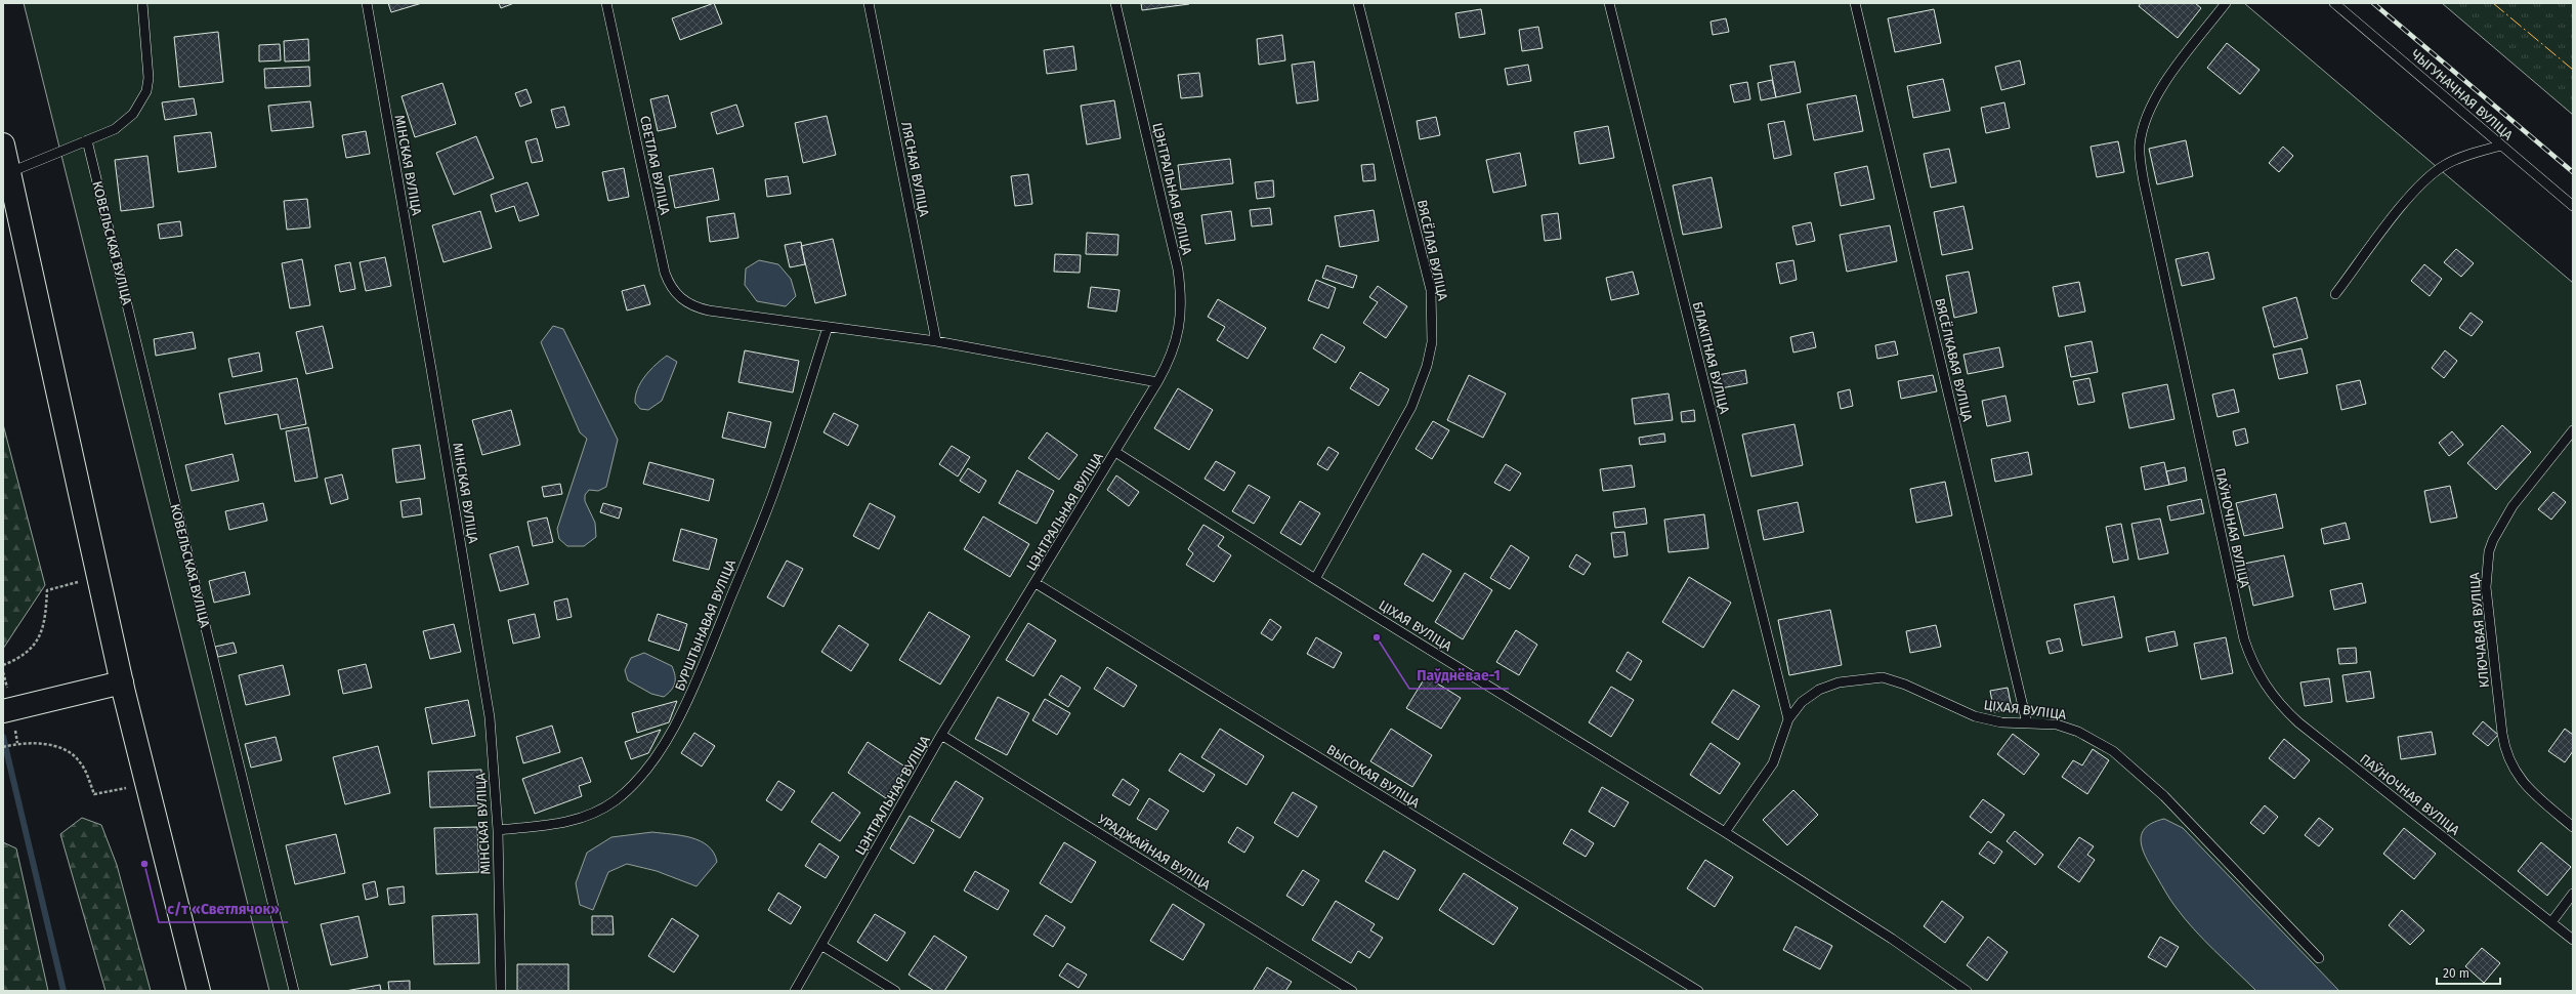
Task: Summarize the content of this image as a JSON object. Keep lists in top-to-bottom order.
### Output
{
  "streets": {
    "lane": [
      "ЧЫГУНАЧНАЯ ВУЛІЦА",
      "МІНСКАЯ ВУЛІЦА",
      "СВЕТЛАЯ ВУЛІЦА",
      "ЛЯСНАЯ ВУЛІЦА",
      "ЦЭНТРАЛЬНАЯ ВУЛІЦА",
      "КОВЕЛЬСКАЯ ВУЛІЦА",
      "ВЯСЁЛАЯ ВУЛІЦА",
      "БЛАКІТНАЯ ВУЛІЦА",
      "ВЯСЁЛКАВАЯ ВУЛІЦА",
      "ПАЎНОЧНАЯ ВУЛІЦА",
      "БУРШТЫНАВАЯ ВУЛІЦА",
      "ЦІХАЯ ВУЛІЦА",
      "КЛЮЧАВАЯ ВУЛІЦА",
      "ВЫСОКАЯ ВУЛІЦА",
      "УРАДЖАЙНАЯ ВУЛІЦА"
    ]
  },
  "crossings": [
    ["МІНСКАЯ ВУЛІЦА", "БУРШТЫНАВАЯ ВУЛІЦА"],
    ["СВЕТЛАЯ ВУЛІЦА", "ЛЯСНАЯ ВУЛІЦА"],
    ["СВЕТЛАЯ ВУЛІЦА", "ЦЭНТРАЛЬНАЯ ВУЛІЦА"],
    ["СВЕТЛАЯ ВУЛІЦА", "БУРШТЫНАВАЯ ВУЛІЦА"],
    ["ЦЭНТРАЛЬНАЯ ВУЛІЦА", "ЦІХАЯ ВУЛІЦА"],
    ["ЦЭНТРАЛЬНАЯ ВУЛІЦА", "ВЫСОКАЯ ВУЛІЦА"],
    ["ЦЭНТРАЛЬНАЯ ВУЛІЦА", "УРАДЖАЙНАЯ ВУЛІЦА"],
    ["ВЯСЁЛАЯ ВУЛІЦА", "ЦІХАЯ ВУЛІЦА"],
    ["БЛАКІТНАЯ ВУЛІЦА", "ЦІХАЯ ВУЛІЦА"],
    ["ВЯСЁЛКАВАЯ ВУЛІЦА", "ЦІХАЯ ВУЛІЦА"]
  ],
  "places": ["Паўднёвае-1", "с/т «Светлячок»"],
  "scale_bar": "20 m"
}
